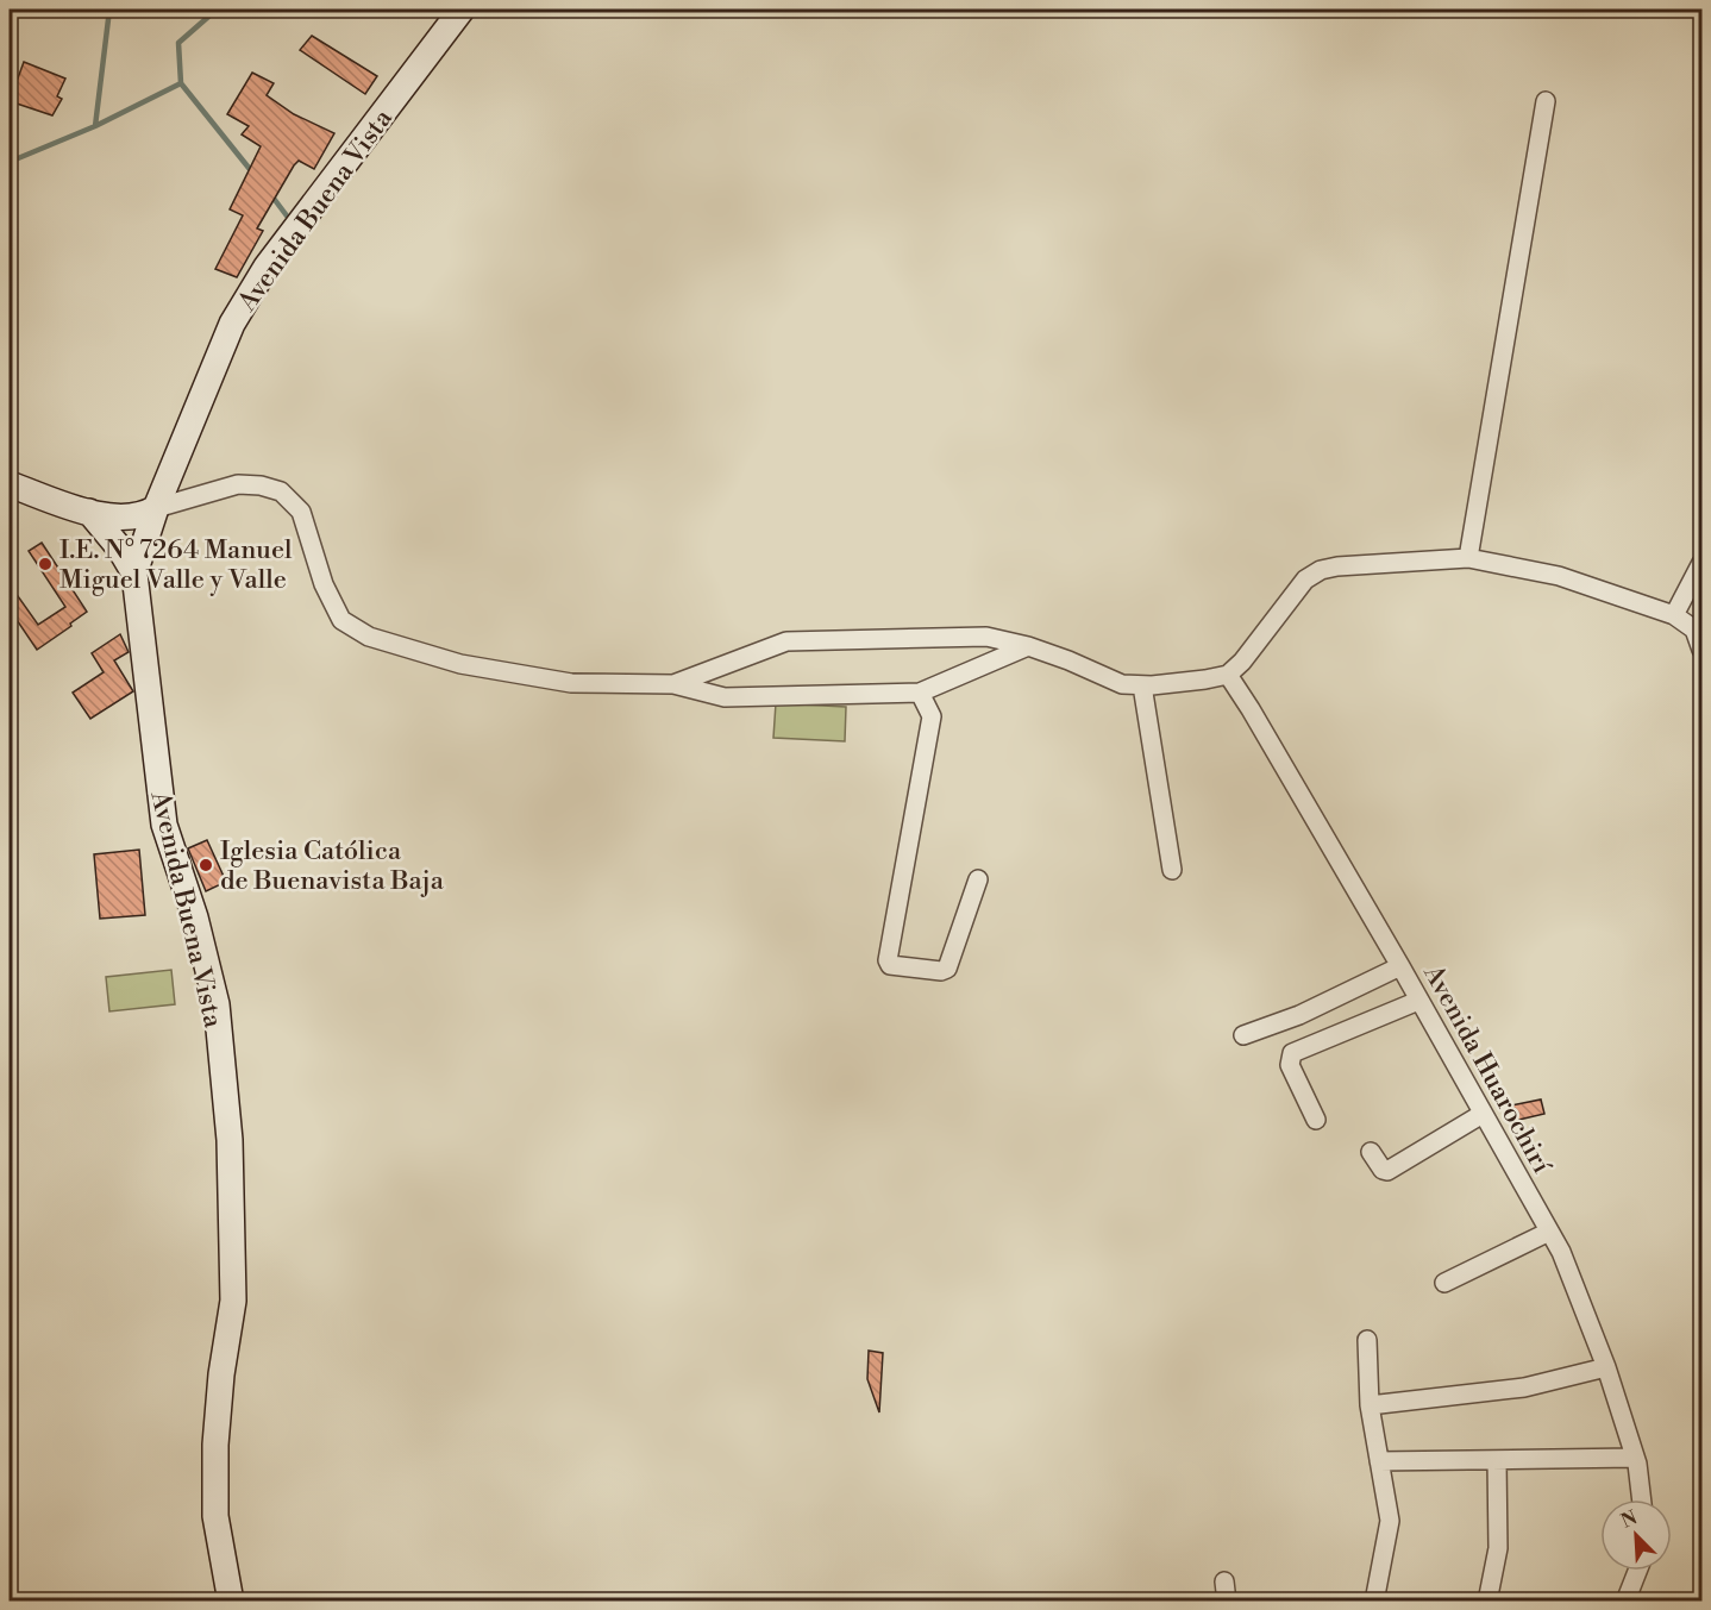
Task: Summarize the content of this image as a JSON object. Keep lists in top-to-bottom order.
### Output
{
  "streets": {
    "street": ["Avenida Buena Vista", "Avenida Huarochirí"]
  },
  "places": ["I.E. N° 7264 Manuel Miguel Valle y Valle", "Iglesia Católica de Buenavista Baja"],
  "north": "top left"
}
